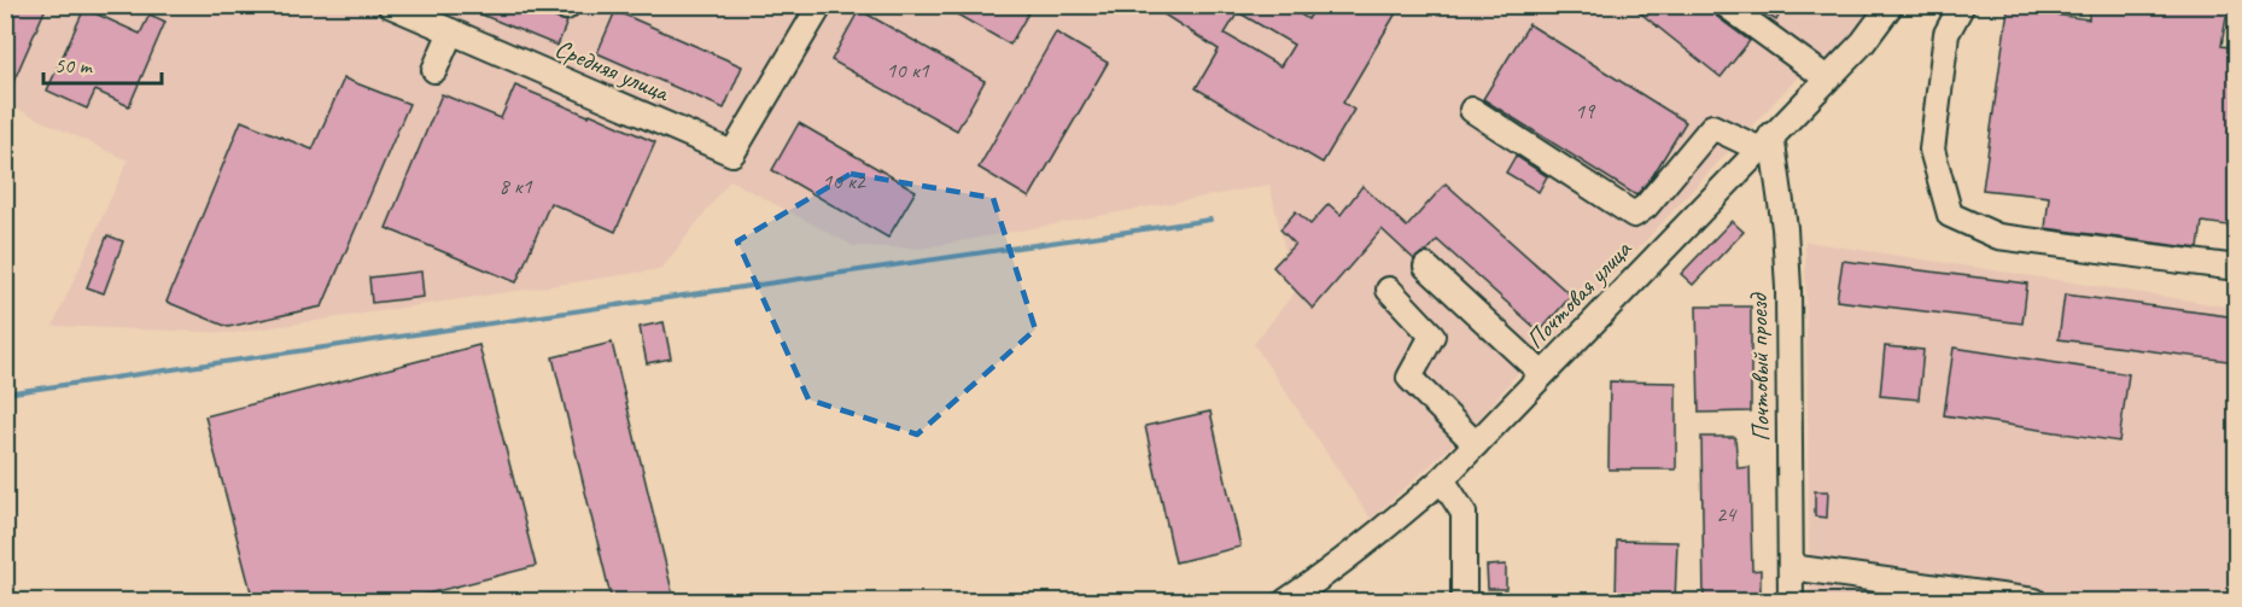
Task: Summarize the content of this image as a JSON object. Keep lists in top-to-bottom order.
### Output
{
  "streets": {
    "street": ["Средняя улица", "Почтовая улица", "Почтовый проезд"]
  },
  "crossings": [
    ["Почтовая улица", "Почтовый проезд"]
  ],
  "house_numbers": [
    "10 к1",
    "19",
    "10 к2",
    "8 к1",
    "24"
  ],
  "scale_bar": "50 m"
}
